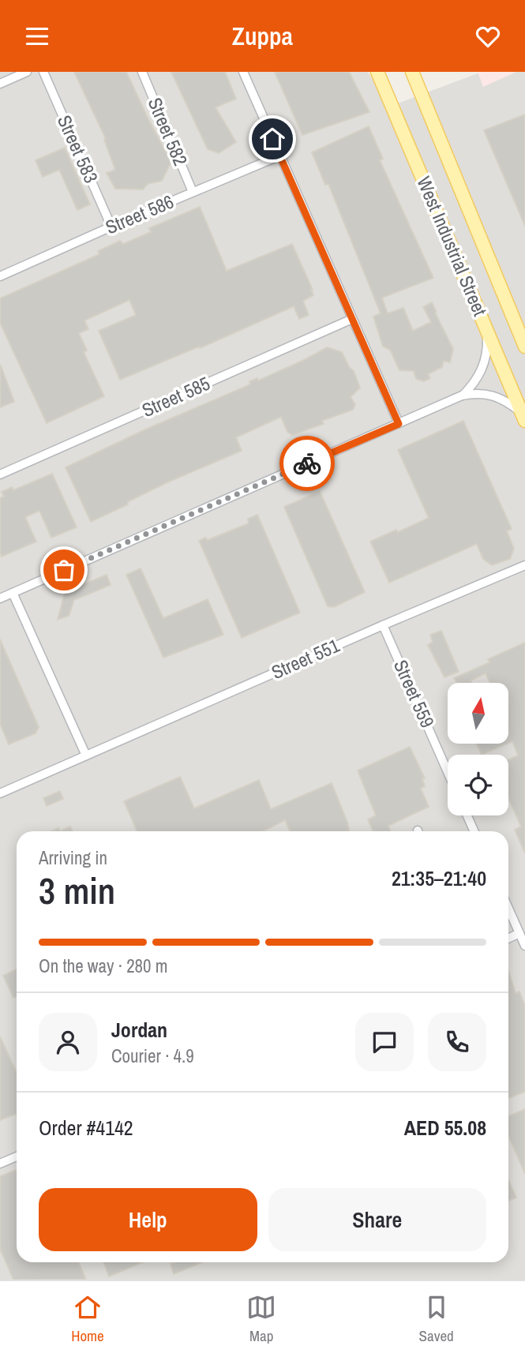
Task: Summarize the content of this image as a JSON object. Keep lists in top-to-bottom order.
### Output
{
  "streets": {
    "main road": ["West Industrial Street"],
    "street": [
      "Street 582",
      "Street 583",
      "Street 586",
      "Street 585",
      "Street 551",
      "Street 559"
    ]
  },
  "crossings": [
    ["Street 582", "Street 586"],
    ["Street 583", "Street 586"],
    ["Street 551", "Street 559"]
  ],
  "north": "top",
  "page": {
    "header": "Zuppa",
    "heading": ["3 min", "Arriving in", "21:35–21:40"],
    "panel": [
      "Jordan",
      "Courier · 4.9",
      "Order #4142",
      "AED 55.08"
    ],
    "bar": "On the way · 280 m",
    "buttons": ["Help", "Share"],
    "tabs": ["Home", "Map", "Saved"]
  }
}
